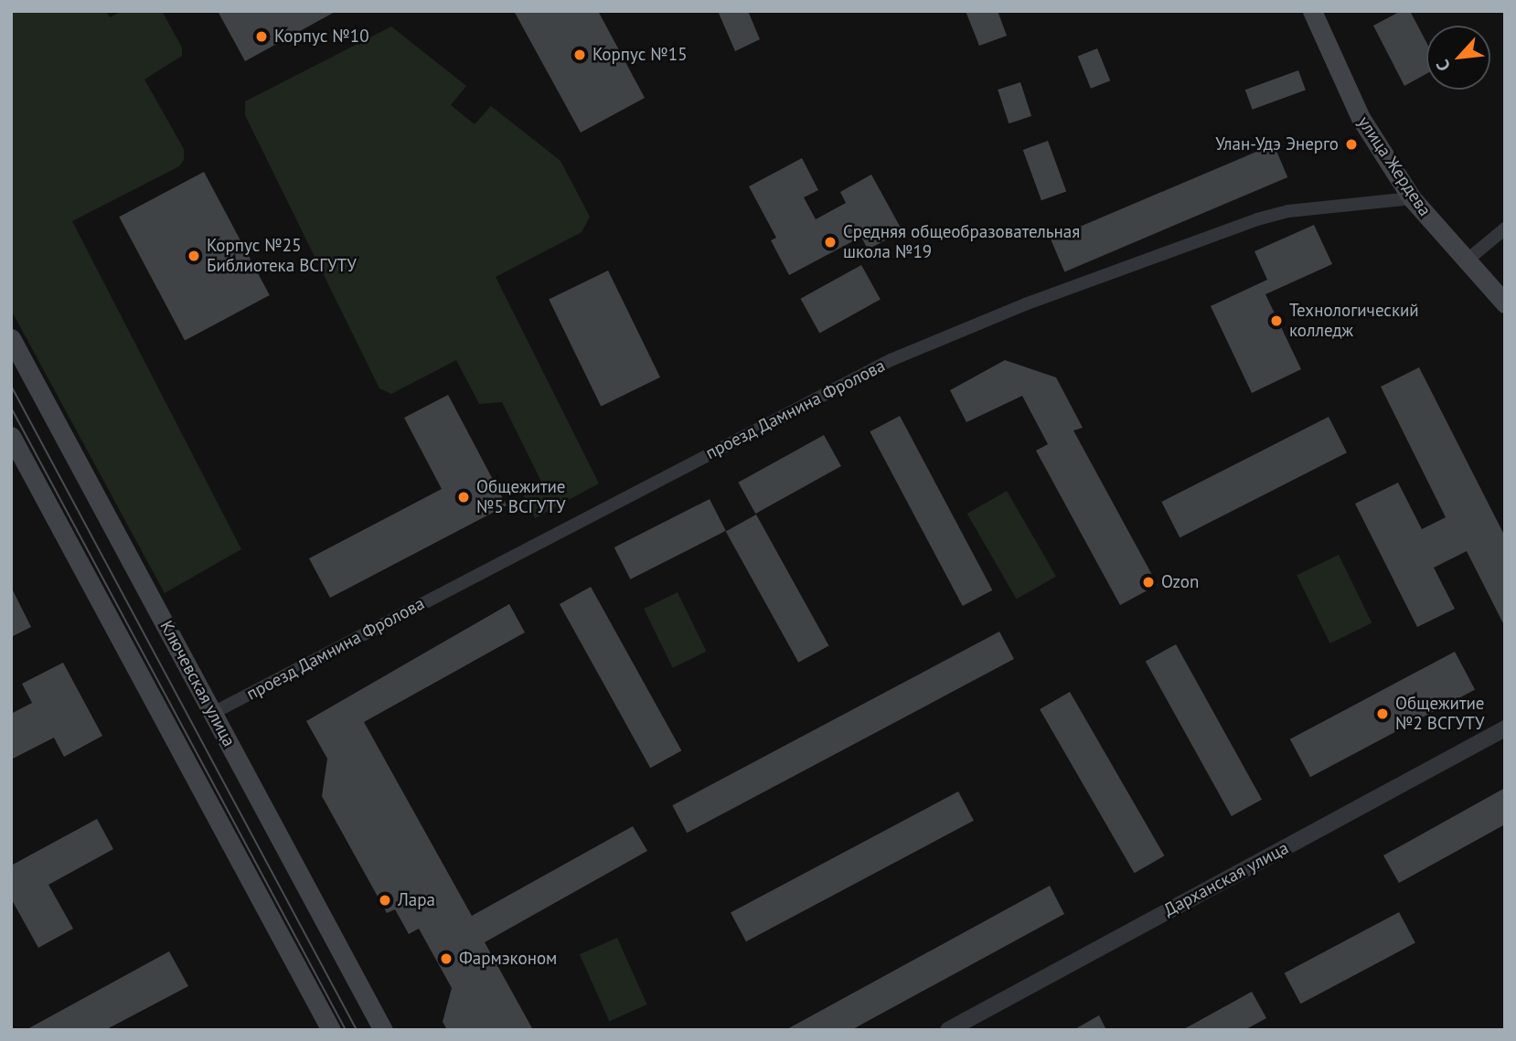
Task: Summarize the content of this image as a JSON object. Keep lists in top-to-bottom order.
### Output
{
  "streets": {
    "main road": ["улица Жердева", "Ключевская улица"],
    "street": ["проезд Дамнина Фролова", "Дарханская улица"]
  },
  "crossings": [
    ["улица Жердева", "проезд Дамнина Фролова"],
    ["проезд Дамнина Фролова", "Ключевская улица"]
  ],
  "places": [
    "Корпус №10",
    "Корпус №15",
    "Улан-Удэ Энерго",
    "Средняя общеобразовательная школа №19",
    "Корпус №25 Библиотека ВСГУТУ",
    "Технологический колледж",
    "Общежитие №5 ВСГУТУ",
    "Ozon",
    "Общежитие №2 ВСГУТУ",
    "Лара",
    "Фармэконом"
  ],
  "north": "bottom left"
}
